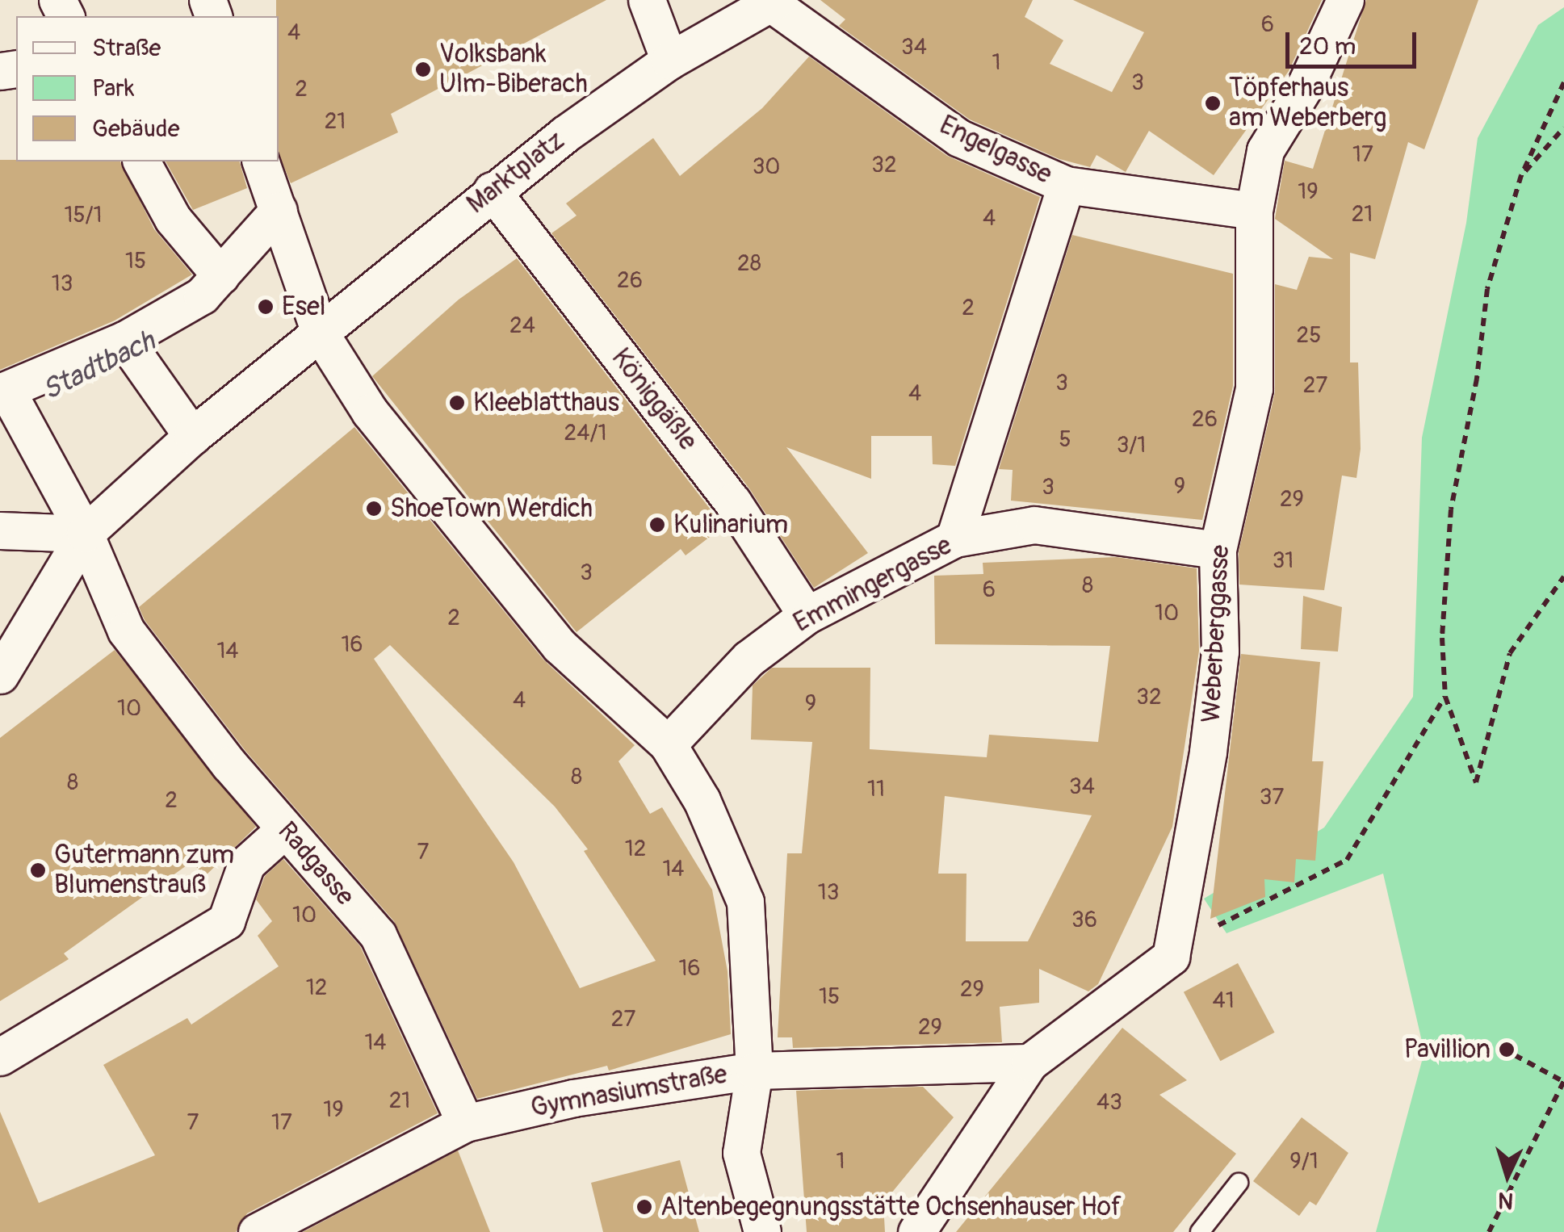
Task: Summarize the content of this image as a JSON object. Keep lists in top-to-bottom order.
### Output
{
  "streets": {
    "street": [
      "Engelgasse",
      "Marktplatz",
      "Königgäßle",
      "Emmingergasse",
      "Weberberggasse",
      "Radgasse",
      "Gymnasiumstraße"
    ]
  },
  "crossings": [
    ["Engelgasse", "Marktplatz"],
    ["Engelgasse", "Weberberggasse"],
    ["Marktplatz", "Königgäßle"],
    ["Marktplatz", "Radgasse"],
    ["Königgäßle", "Emmingergasse"],
    ["Emmingergasse", "Weberberggasse"],
    ["Weberberggasse", "Gymnasiumstraße"],
    ["Radgasse", "Gymnasiumstraße"]
  ],
  "water": ["Stadtbach"],
  "places": [
    "Volksbank Ulm-Biberach",
    "Töpferhaus am Weberberg",
    "Esel",
    "Kleeblatthaus",
    "ShoeTown Werdich",
    "Kulinarium",
    "Gutermann zum Blumenstrauß",
    "Pavillion",
    "Altenbegegnungsstätte Ochsenhauser Hof"
  ],
  "house_numbers": [
    "6",
    "4",
    "34",
    "1",
    "3",
    "2",
    "21",
    "17",
    "32",
    "30",
    "19",
    "21",
    "15/1",
    "4",
    "15",
    "28",
    "26",
    "13",
    "2",
    "24",
    "25",
    "3",
    "27",
    "4",
    "26",
    "24/1",
    "5",
    "3/1",
    "9",
    "3",
    "29",
    "31",
    "3",
    "8",
    "6",
    "10",
    "2",
    "16",
    "14",
    "32",
    "4",
    "9",
    "10",
    "8",
    "8",
    "34",
    "11",
    "37",
    "2",
    "12",
    "7",
    "14",
    "13",
    "10",
    "36",
    "16",
    "12",
    "29",
    "15",
    "41",
    "27",
    "29",
    "14",
    "21",
    "43",
    "19",
    "7",
    "17",
    "1",
    "9/1"
  ],
  "legend": ["Straße", "Park", "Gebäude"],
  "scale_bar": "20 m",
  "north": "bottom"
}
